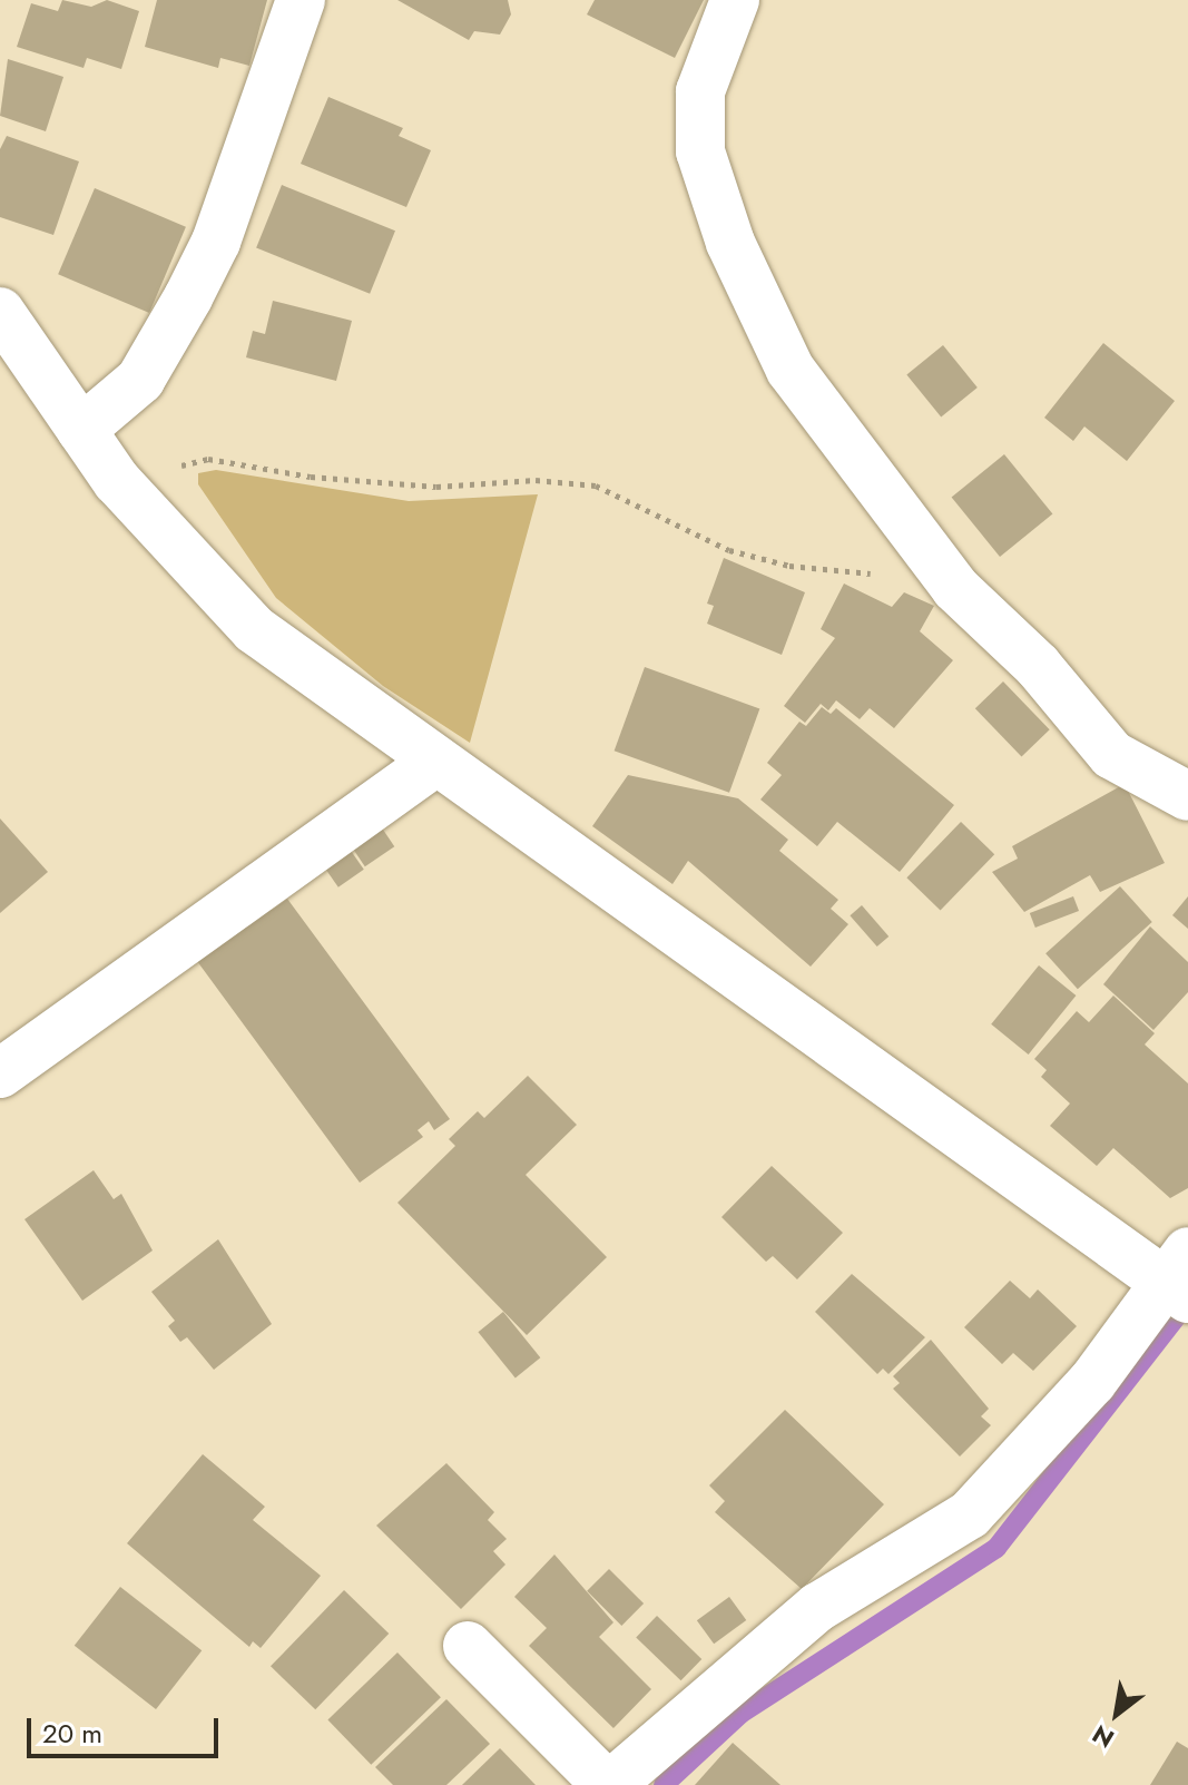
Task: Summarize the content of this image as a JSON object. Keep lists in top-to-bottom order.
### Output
{
  "scale_bar": "20 m",
  "north": "bottom left"
}
